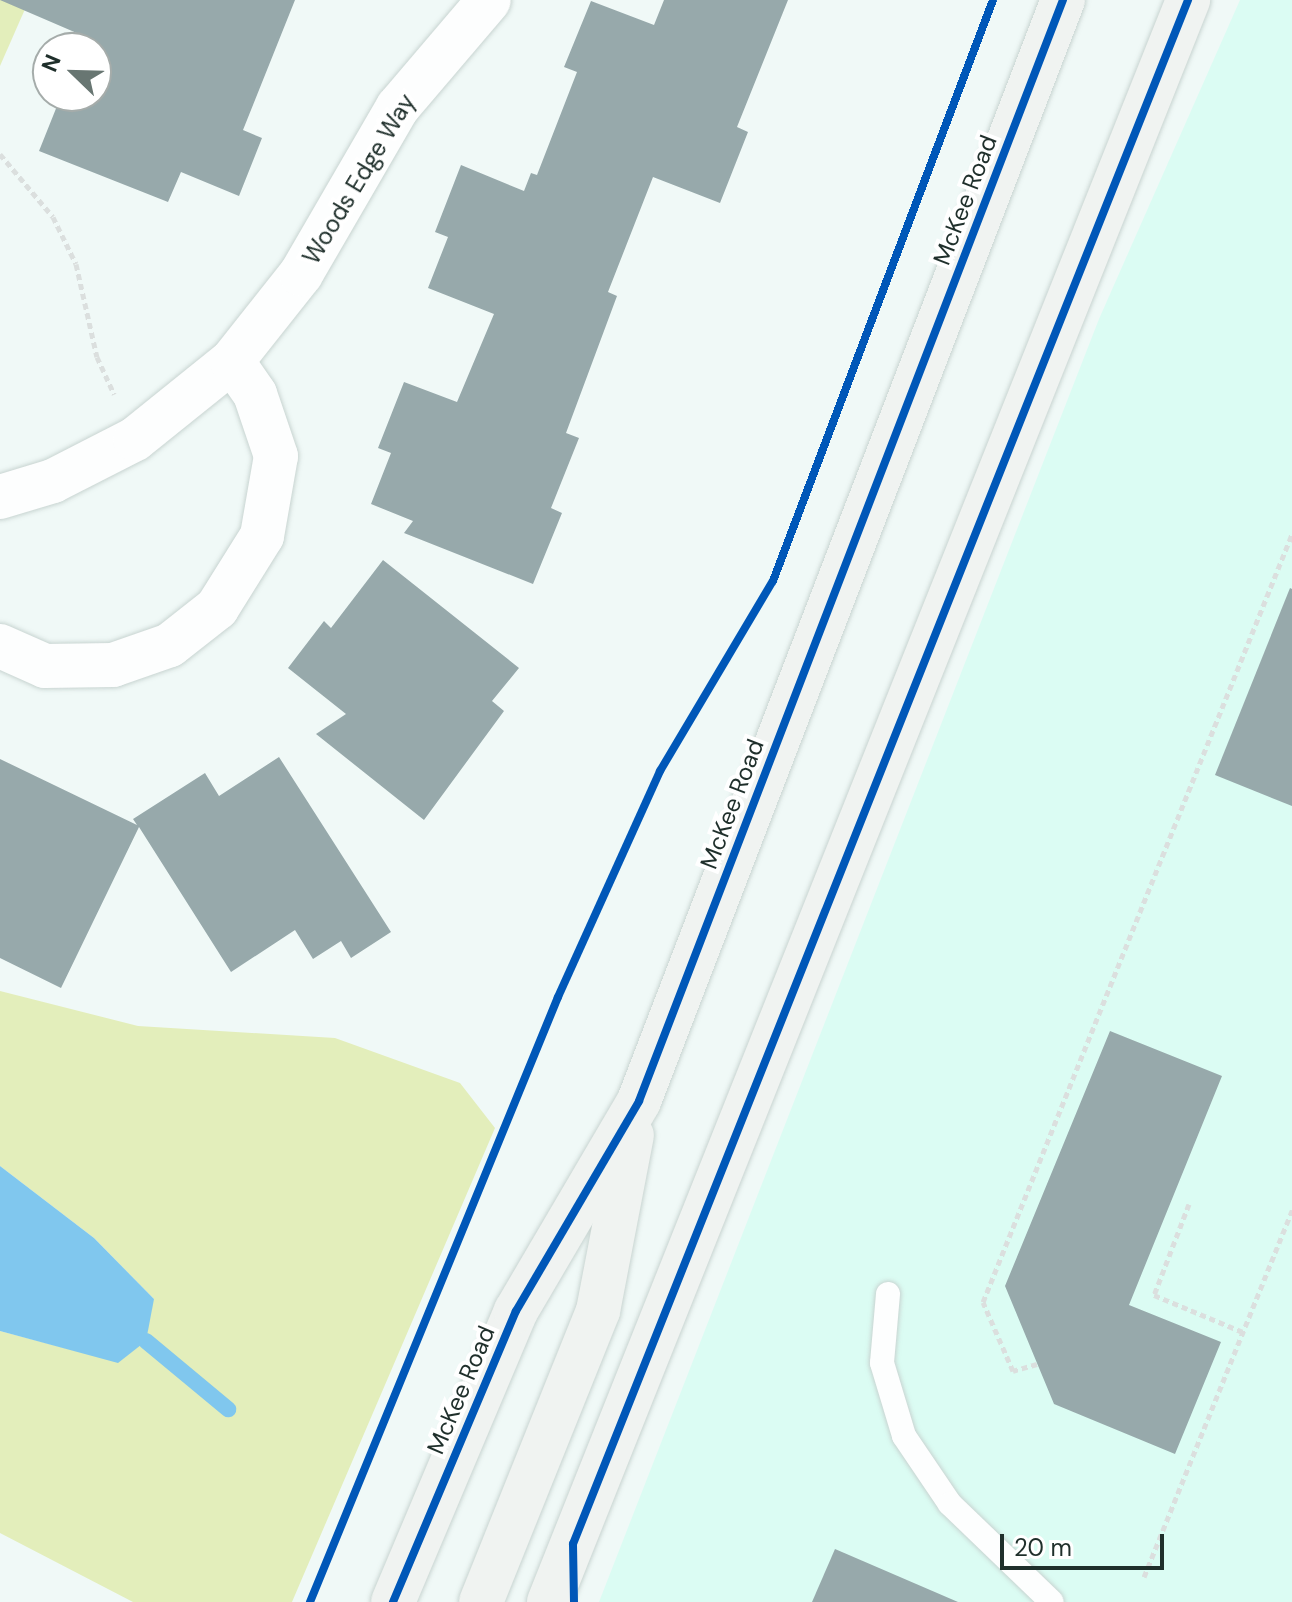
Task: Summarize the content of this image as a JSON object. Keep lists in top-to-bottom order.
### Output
{
  "streets": {
    "main road": ["McKee Road"],
    "street": ["Woods Edge Way"]
  },
  "scale_bar": "20 m",
  "north": "top left"
}
